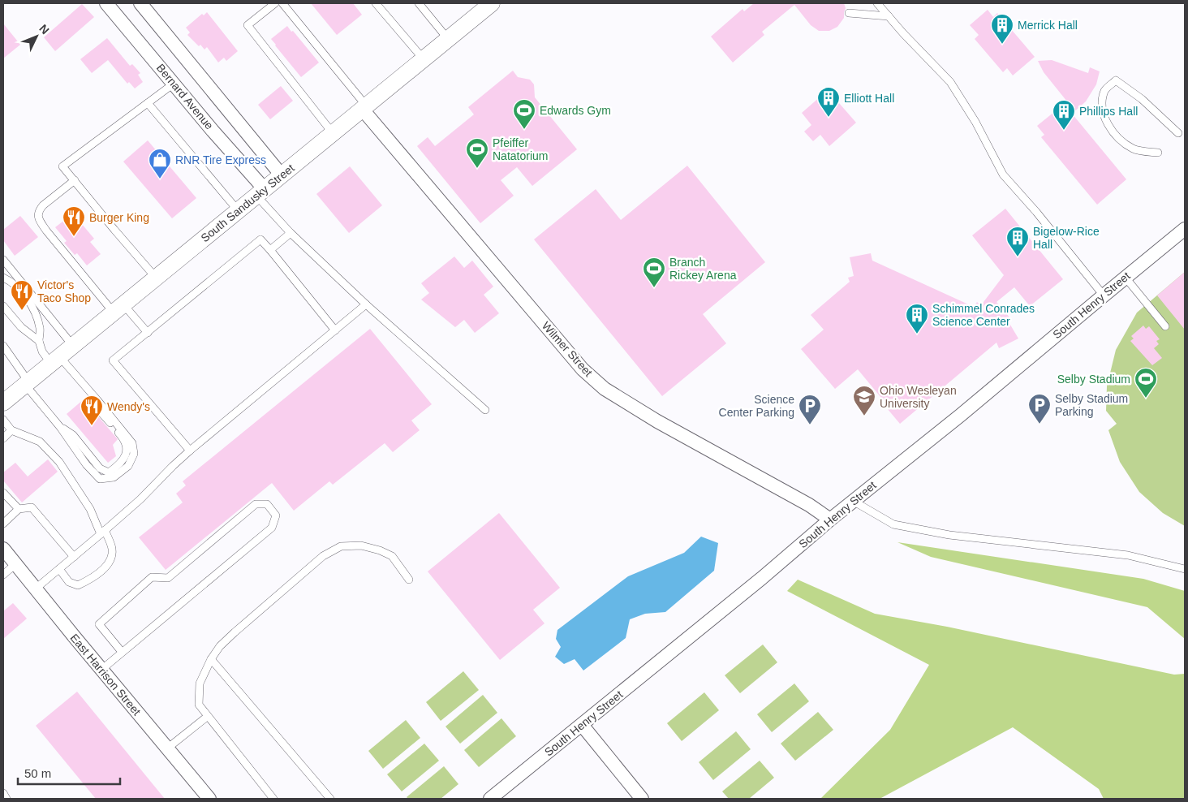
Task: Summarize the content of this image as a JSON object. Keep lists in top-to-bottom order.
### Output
{
  "streets": {
    "street": [
      "Bernard Avenue",
      "South Sandusky Street",
      "South Henry Street",
      "Wilmer Street",
      "East Harrison Street"
    ]
  },
  "crossings": [
    ["Bernard Avenue", "South Sandusky Street"],
    ["South Sandusky Street", "Wilmer Street"],
    ["South Henry Street", "Wilmer Street"]
  ],
  "places": {
    "building": [
      "Merrick Hall",
      "Elliott Hall",
      "Phillips Hall",
      "Bigelow-Rice Hall",
      "Schimmel Conrades Science Center"
    ],
    "sports": [
      "Edwards Gym",
      "Pfeiffer Natatorium",
      "Branch Rickey Arena",
      "Selby Stadium"
    ],
    "shop": ["RNR Tire Express"],
    "restaurant": ["Burger King", "Victor's Taco Shop", "Wendy's"],
    "school or university": ["Ohio Wesleyan University"],
    "parking": ["Selby Stadium Parking", "Science Center Parking"]
  },
  "scale_bar": "50 m",
  "north": "top right"
}
